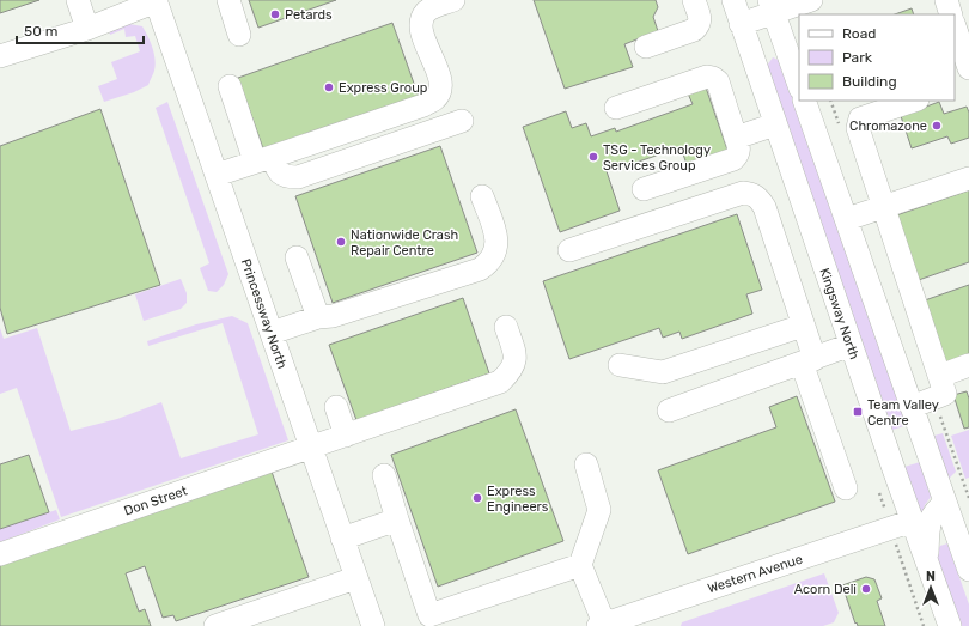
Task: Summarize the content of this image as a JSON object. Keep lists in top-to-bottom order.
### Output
{
  "streets": {
    "street": [
      "Princessway North",
      "Kingsway North",
      "Don Street",
      "Western Avenue"
    ]
  },
  "crossings": [
    ["Princessway North", "Don Street"],
    ["Kingsway North", "Western Avenue"]
  ],
  "places": {
    "other": [
      "Petards",
      "Express Group",
      "Chromazone",
      "TSG - Technology Services Group",
      "Nationwide Crash Repair Centre",
      "Express Engineers",
      "Acorn Deli"
    ],
    "transit": ["Team Valley Centre"]
  },
  "legend": ["Road", "Park", "Building"],
  "scale_bar": "50 m",
  "north": "top"
}
